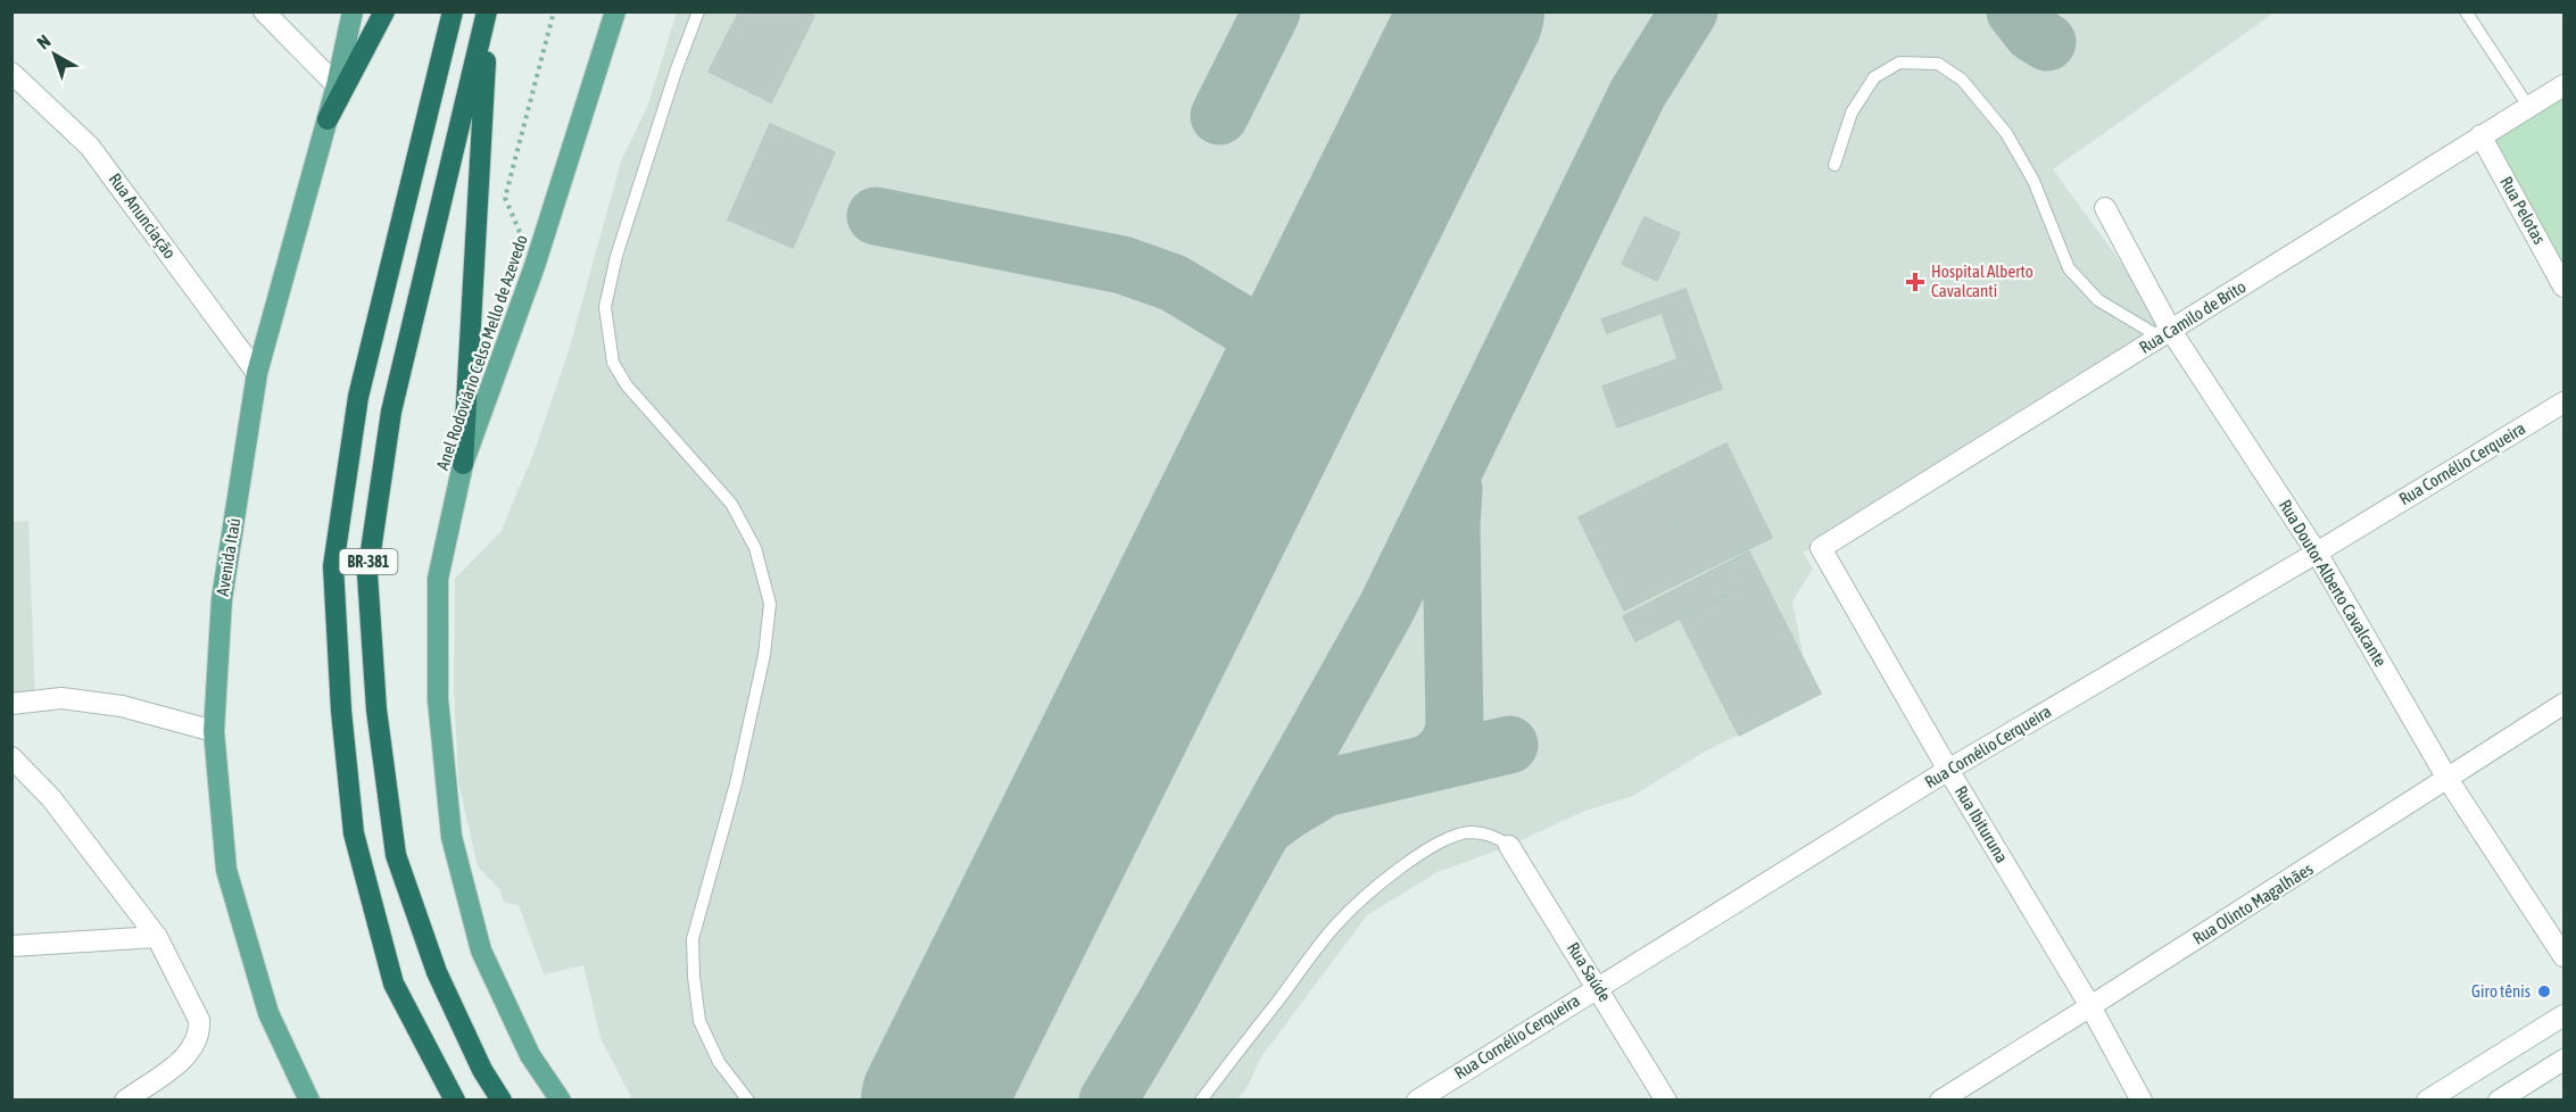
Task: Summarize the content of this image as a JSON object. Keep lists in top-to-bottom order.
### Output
{
  "streets": {
    "highway": ["BR-381"],
    "main road": ["Anel Rodoviário Celso Mello de Azevedo", "Avenida Itaú"],
    "street": [
      "Rua Pelotas",
      "Rua Anunciação",
      "Rua Camilo de Brito",
      "Rua Cornélio Cerqueira",
      "Rua Doutor Alberto Cavalcante",
      "Rua Ibituruna",
      "Rua Olinto Magalhães",
      "Rua Saúde"
    ]
  },
  "crossings": [
    ["Rua Pelotas", "Rua Camilo de Brito"],
    ["Rua Anunciação", "Avenida Itaú"],
    ["Rua Camilo de Brito", "Rua Doutor Alberto Cavalcante"],
    ["Rua Camilo de Brito", "Rua Ibituruna"],
    ["Rua Cornélio Cerqueira", "Rua Doutor Alberto Cavalcante"],
    ["Rua Cornélio Cerqueira", "Rua Ibituruna"],
    ["Rua Cornélio Cerqueira", "Rua Saúde"],
    ["Rua Doutor Alberto Cavalcante", "Rua Olinto Magalhães"],
    ["Rua Ibituruna", "Rua Olinto Magalhães"]
  ],
  "places": {
    "health": ["Hospital Alberto Cavalcanti"],
    "other": ["Giro tênis"]
  },
  "north": "top left"
}
